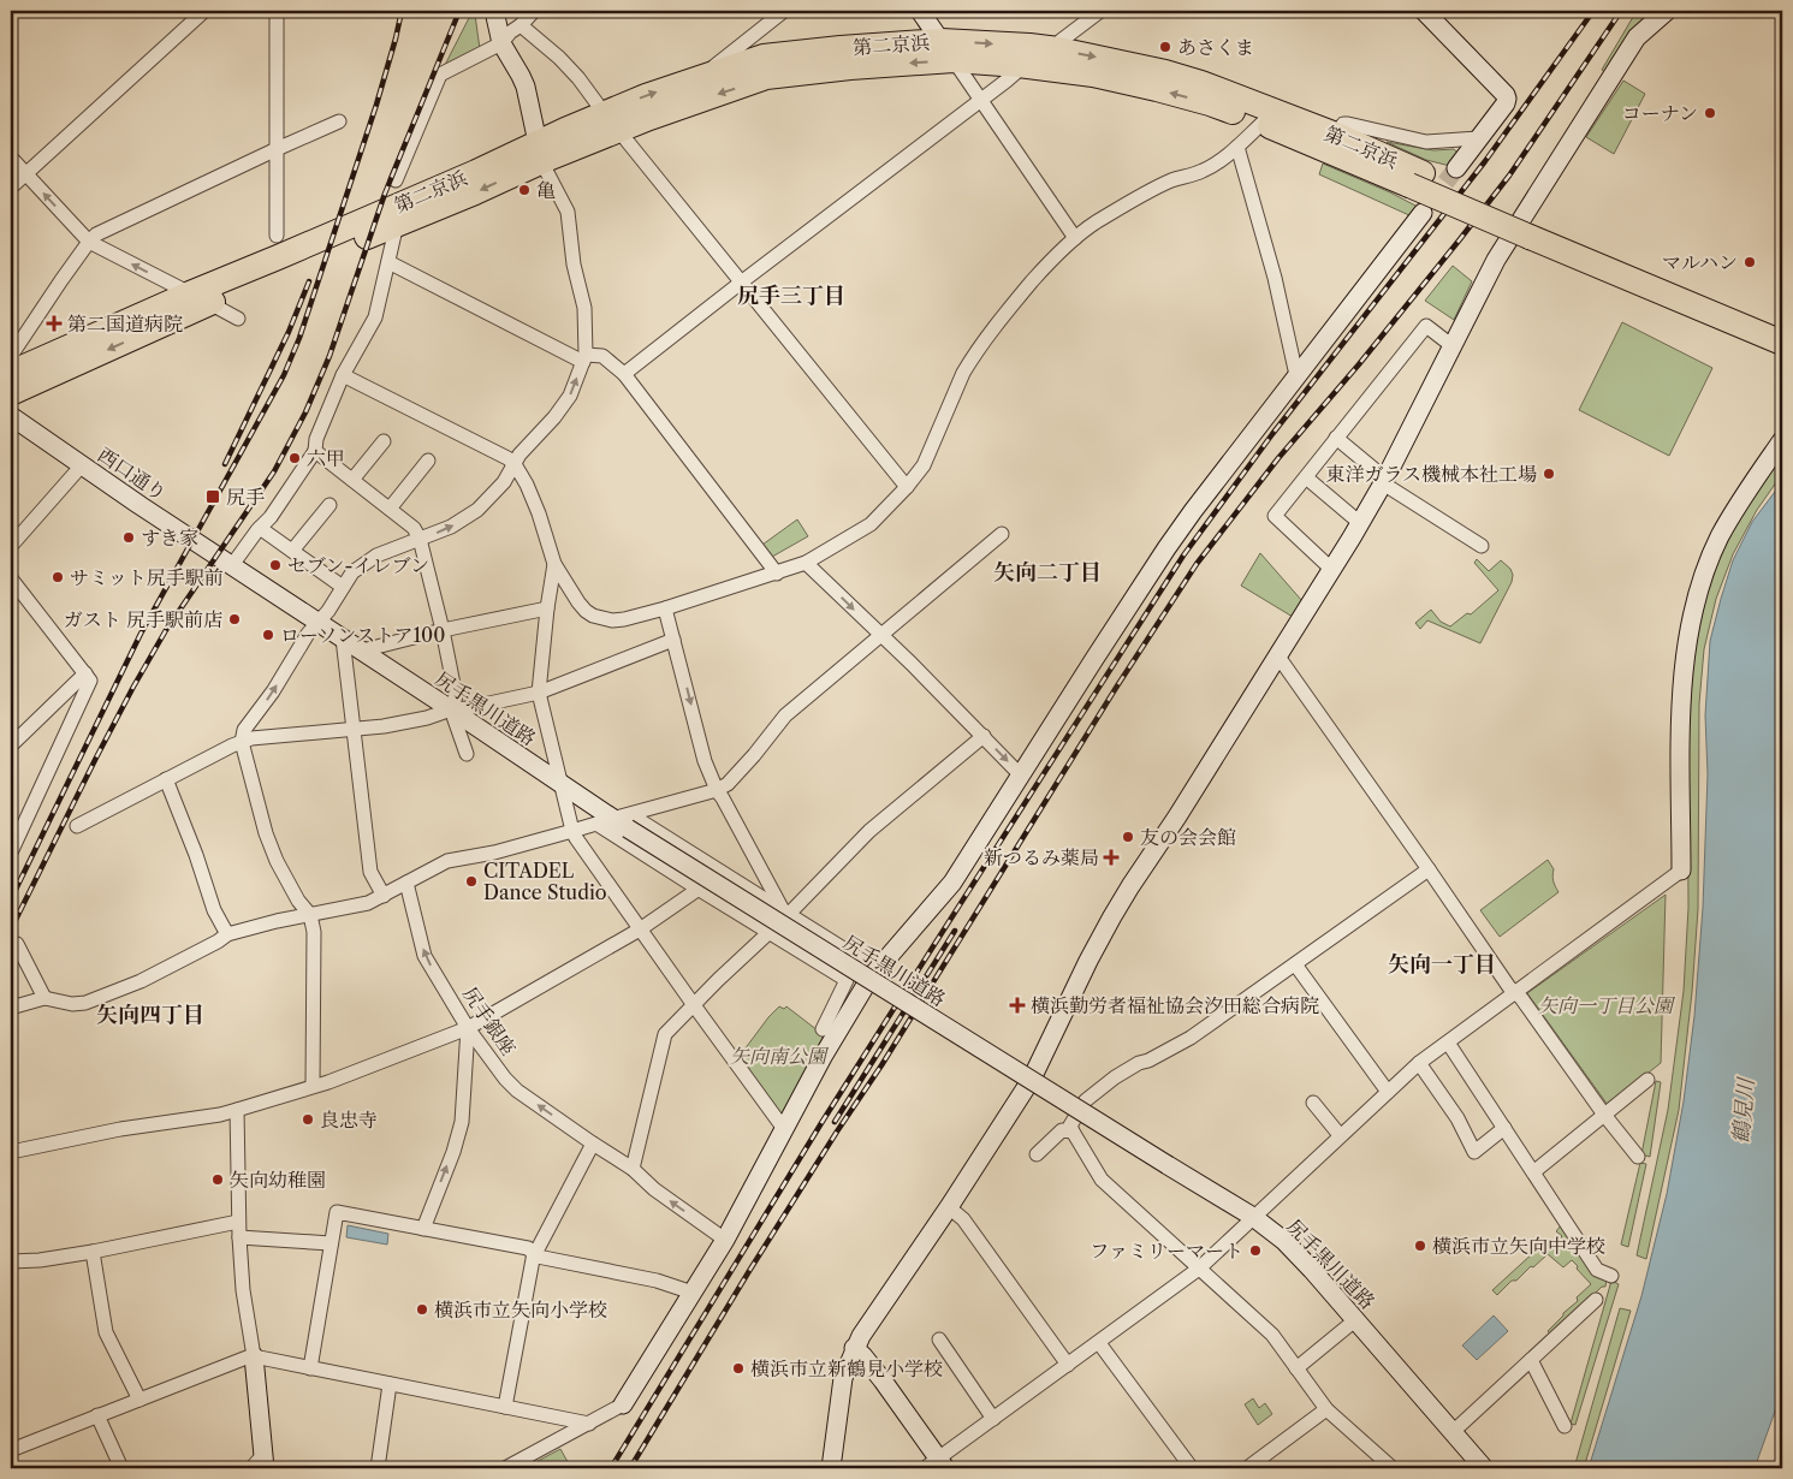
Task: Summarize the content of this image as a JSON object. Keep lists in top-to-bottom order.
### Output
{
  "streets": {
    "highway": ["第二京浜"],
    "street": ["西口通り", "尻手黒川道路", "尻手銀座"]
  },
  "crossings": [
    ["西口通り", "尻手黒川道路"]
  ],
  "one_way": ["尻手銀座"],
  "districts": [
    "尻手三丁目",
    "矢向二丁目",
    "矢向一丁目",
    "矢向四丁目"
  ],
  "water": ["鶴見川"],
  "parks": ["矢向一丁目公園", "矢向南公園"],
  "places": {
    "other": [
      "あさくま",
      "コーナン",
      "亀",
      "マルハン",
      "六甲",
      "東洋ガラス機械本社工場",
      "すき家",
      "セブン-イレブン",
      "サミット尻手駅前",
      "ガスト 尻手駅前店",
      "ローソンストア100",
      "友の会会館",
      "CITADEL Dance Studio",
      "良忠寺",
      "矢向幼稚園",
      "横浜市立矢向中学校",
      "ファミリーマート",
      "横浜市立矢向小学校",
      "横浜市立新鶴見小学校"
    ],
    "health": ["第二国道病院", "新つるみ薬局", "横浜勤労者福祉協会汐田総合病院"],
    "transit": ["尻手"]
  }
}
